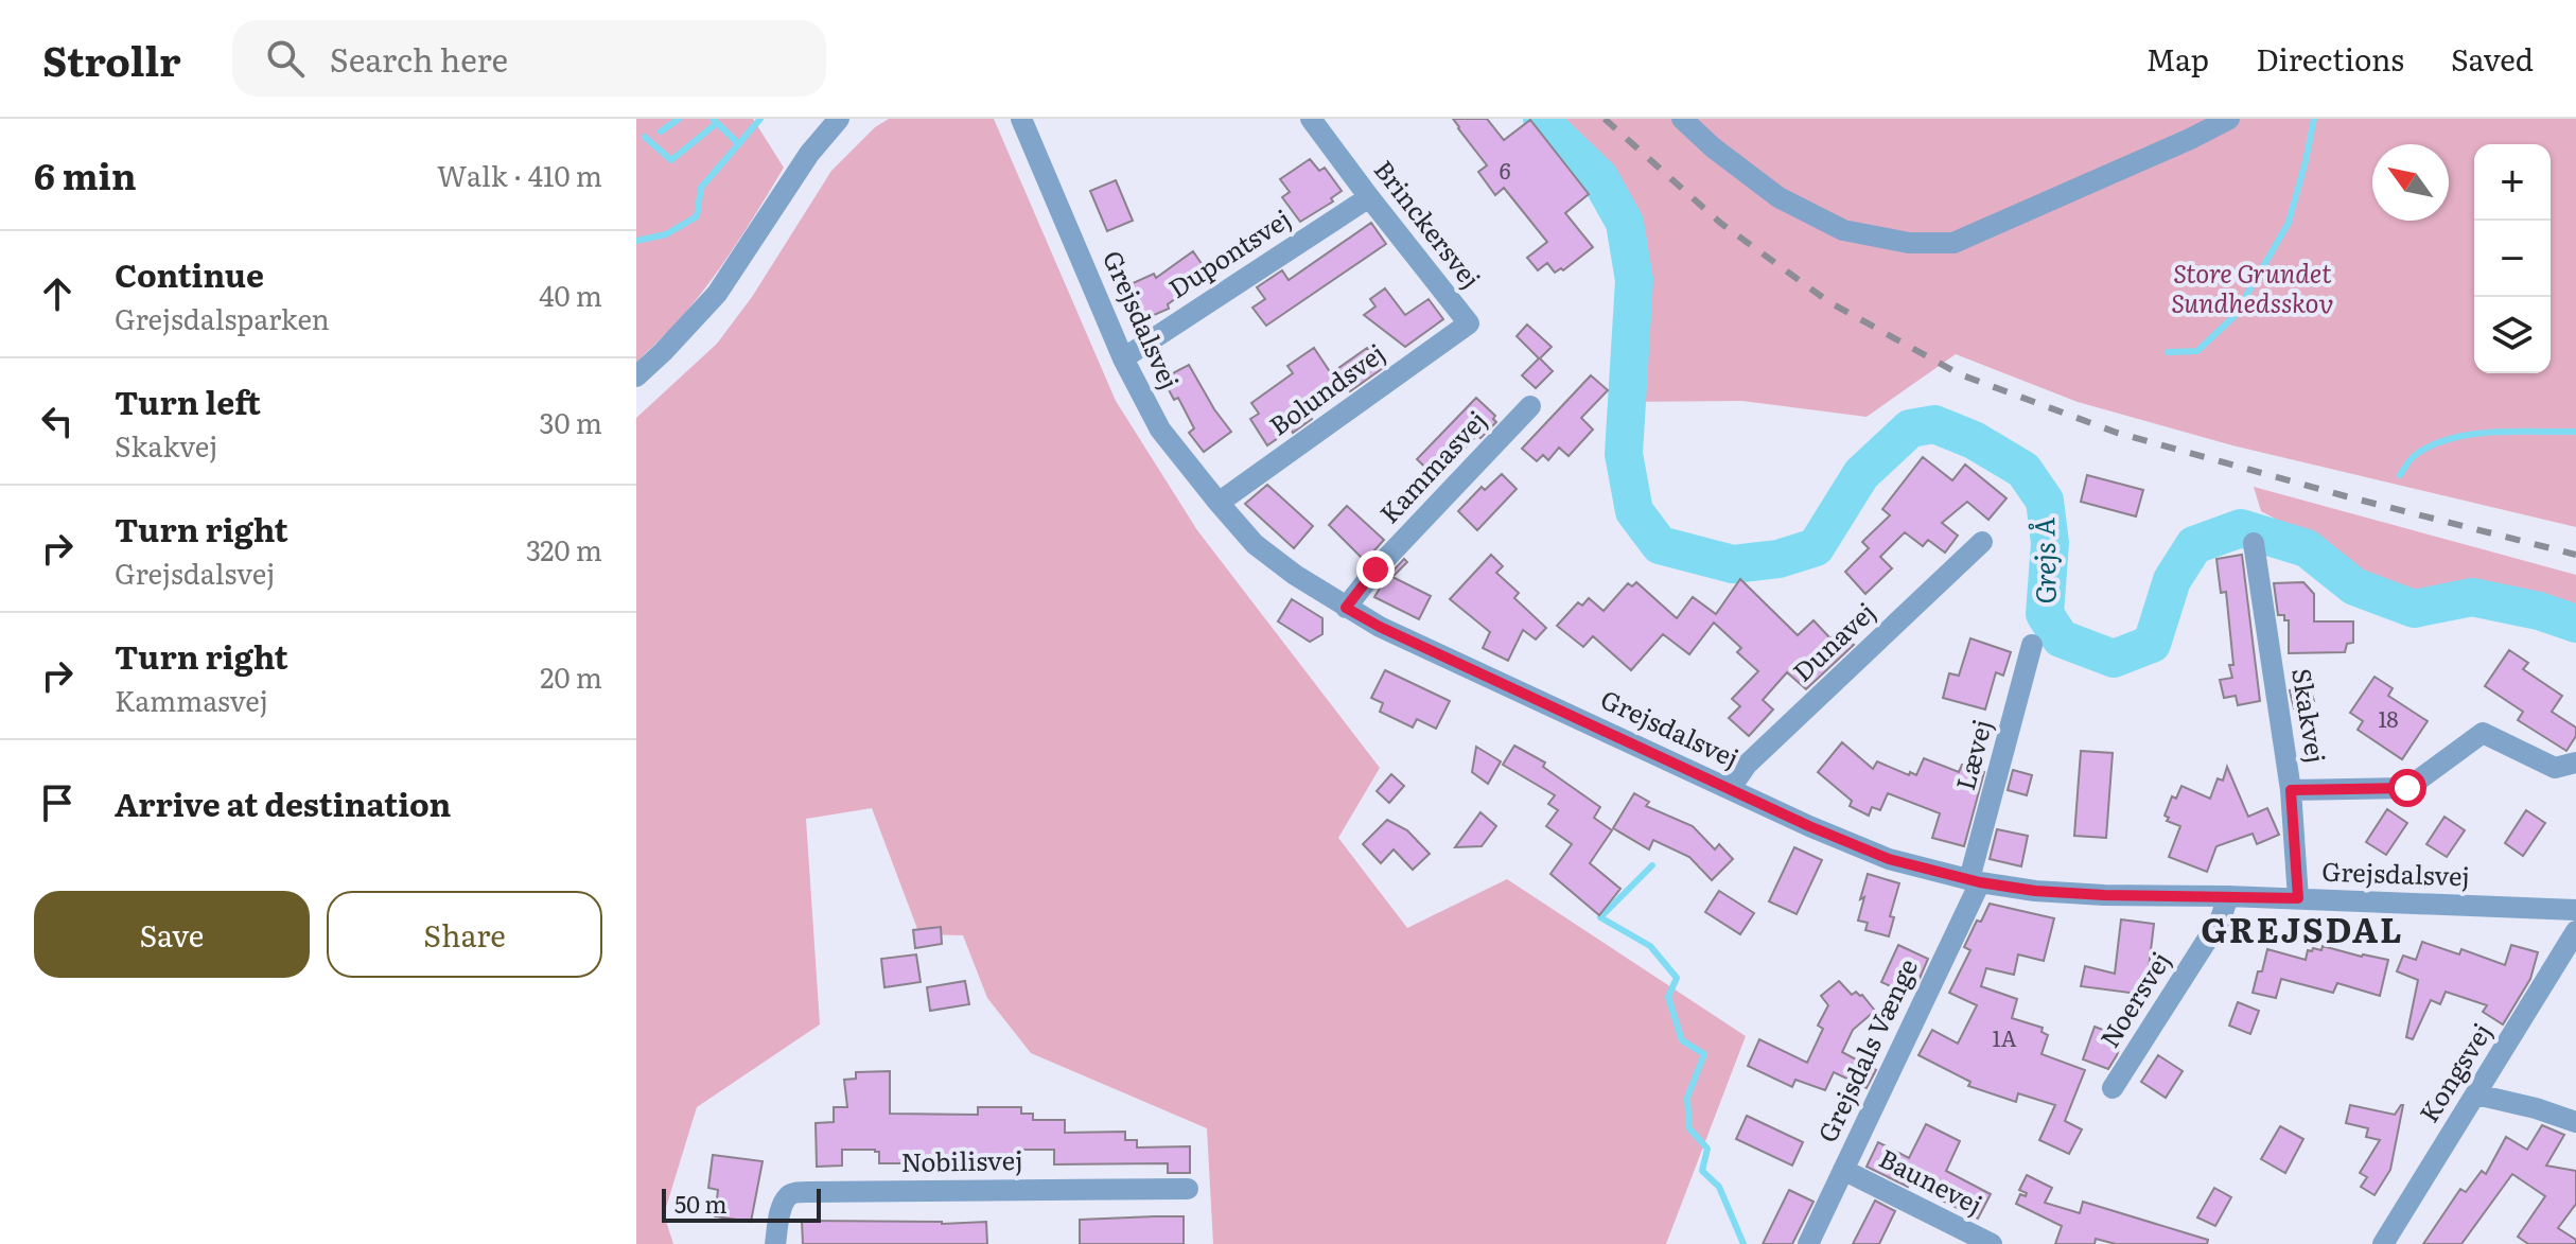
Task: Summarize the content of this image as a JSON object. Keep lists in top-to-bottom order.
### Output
{
  "streets": {
    "street": [
      "Brinckersvej",
      "Dupontsvej",
      "Grejsdalsvej",
      "Bolundsvej",
      "Kammasvej",
      "Dunavej",
      "Skakvej",
      "Lævej",
      "Noersvej",
      "Grejsdals Vænge",
      "Kongsvej",
      "Nobilisvej",
      "Baunevej"
    ]
  },
  "crossings": [
    ["Brinckersvej", "Dupontsvej"],
    ["Brinckersvej", "Bolundsvej"],
    ["Dupontsvej", "Grejsdalsvej"],
    ["Grejsdalsvej", "Bolundsvej"],
    ["Grejsdalsvej", "Kammasvej"],
    ["Grejsdalsvej", "Dunavej"],
    ["Grejsdalsvej", "Skakvej"],
    ["Grejsdalsvej", "Lævej"],
    ["Grejsdalsvej", "Noersvej"],
    ["Grejsdalsvej", "Grejsdals Vænge"],
    ["Lævej", "Grejsdals Vænge"],
    ["Grejsdals Vænge", "Baunevej"]
  ],
  "districts": ["GREJSDAL"],
  "water": ["Grejs Å"],
  "parks": ["Store Grundet Sundhedsskov"],
  "house_numbers": ["6", "18", "1A"],
  "scale_bar": "50 m",
  "north": "top left",
  "page": {
    "header": "Strollr",
    "search": "Search here",
    "nav": ["Map", "Directions", "Saved"],
    "heading": ["6 min", "Walk · 410 m"],
    "map_buttons": ["+", "−"],
    "list": [
      ["Continue", "Grejsdalsparken", "40 m"],
      ["Turn left", "Skakvej", "30 m"],
      ["Turn right", "Grejsdalsvej", "320 m"],
      ["Turn right", "Kammasvej", "20 m"],
      "Arrive at destination"
    ],
    "buttons": ["Save", "Share"],
    "scale": "50 m"
  }
}
